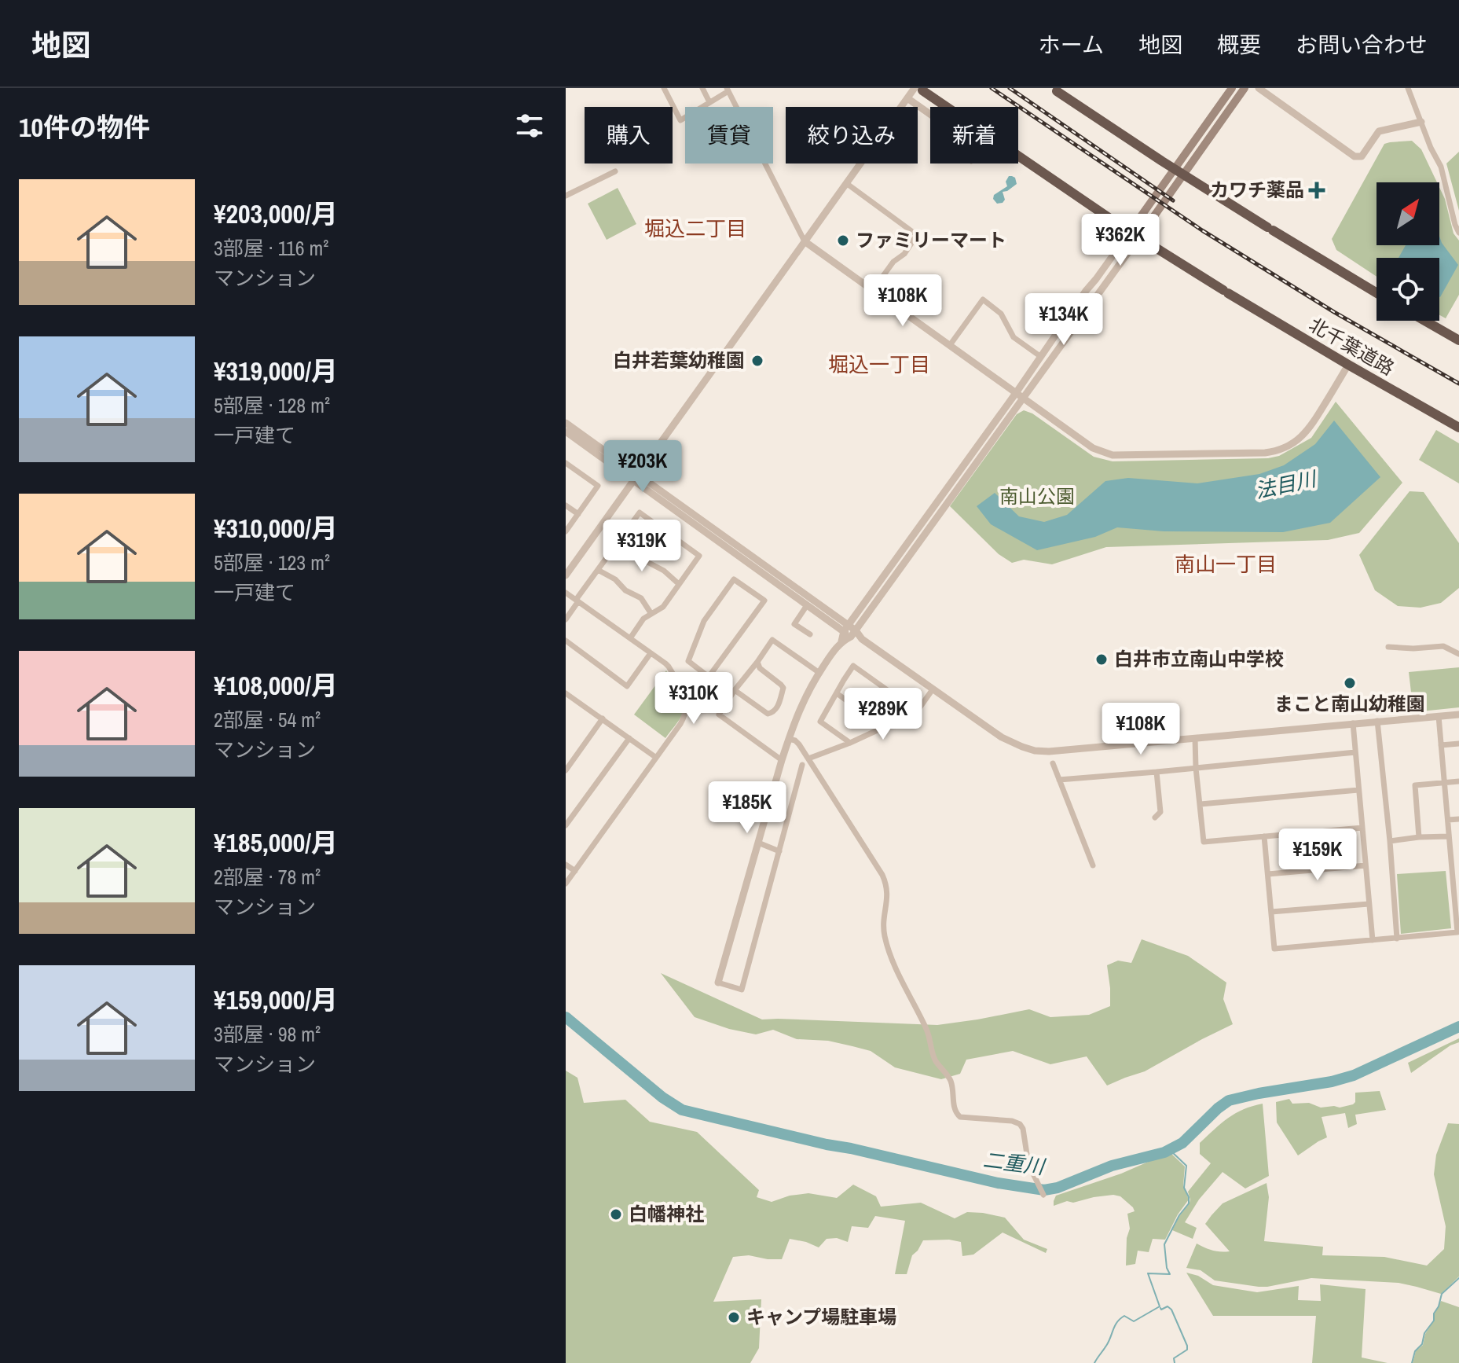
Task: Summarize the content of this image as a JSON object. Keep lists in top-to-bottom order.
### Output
{
  "streets": {
    "highway": ["北千葉道路"]
  },
  "districts": ["堀込二丁目", "堀込一丁目", "南山一丁目"],
  "water": ["法目川", "二重川"],
  "parks": ["南山公園"],
  "places": {
    "health": ["カワチ薬品"],
    "other": [
      "ファミリーマート",
      "白井若葉幼稚園",
      "白井市立南山中学校",
      "まこと南山幼稚園",
      "白幡神社",
      "キャンプ場駐車場"
    ]
  },
  "north": "top right",
  "page": {
    "header": "地図",
    "nav": [
      "ホーム",
      "地図",
      "概要",
      "お問い合わせ"
    ],
    "heading": "10件の物件",
    "chip": [
      "購入",
      "賃貸",
      "絞り込み",
      "新着"
    ],
    "list": [
      {
        "name": "¥203,000/月",
        "note": "3部屋 · 116 m² · マンション"
      },
      {
        "name": "¥319,000/月",
        "note": "5部屋 · 128 m² · 一戸建て"
      },
      {
        "name": "¥310,000/月",
        "note": "5部屋 · 123 m² · 一戸建て"
      },
      {
        "name": "¥108,000/月",
        "note": "2部屋 · 54 m² · マンション"
      },
      {
        "name": "¥185,000/月",
        "note": "2部屋 · 78 m² · マンション"
      },
      {
        "name": "¥159,000/月",
        "note": "3部屋 · 98 m² · マンション"
      }
    ],
    "price": [
      "¥362K",
      "¥108K",
      "¥134K",
      "¥203K",
      "¥319K",
      "¥310K",
      "¥289K",
      "¥108K",
      "¥185K",
      "¥159K"
    ]
  }
}
